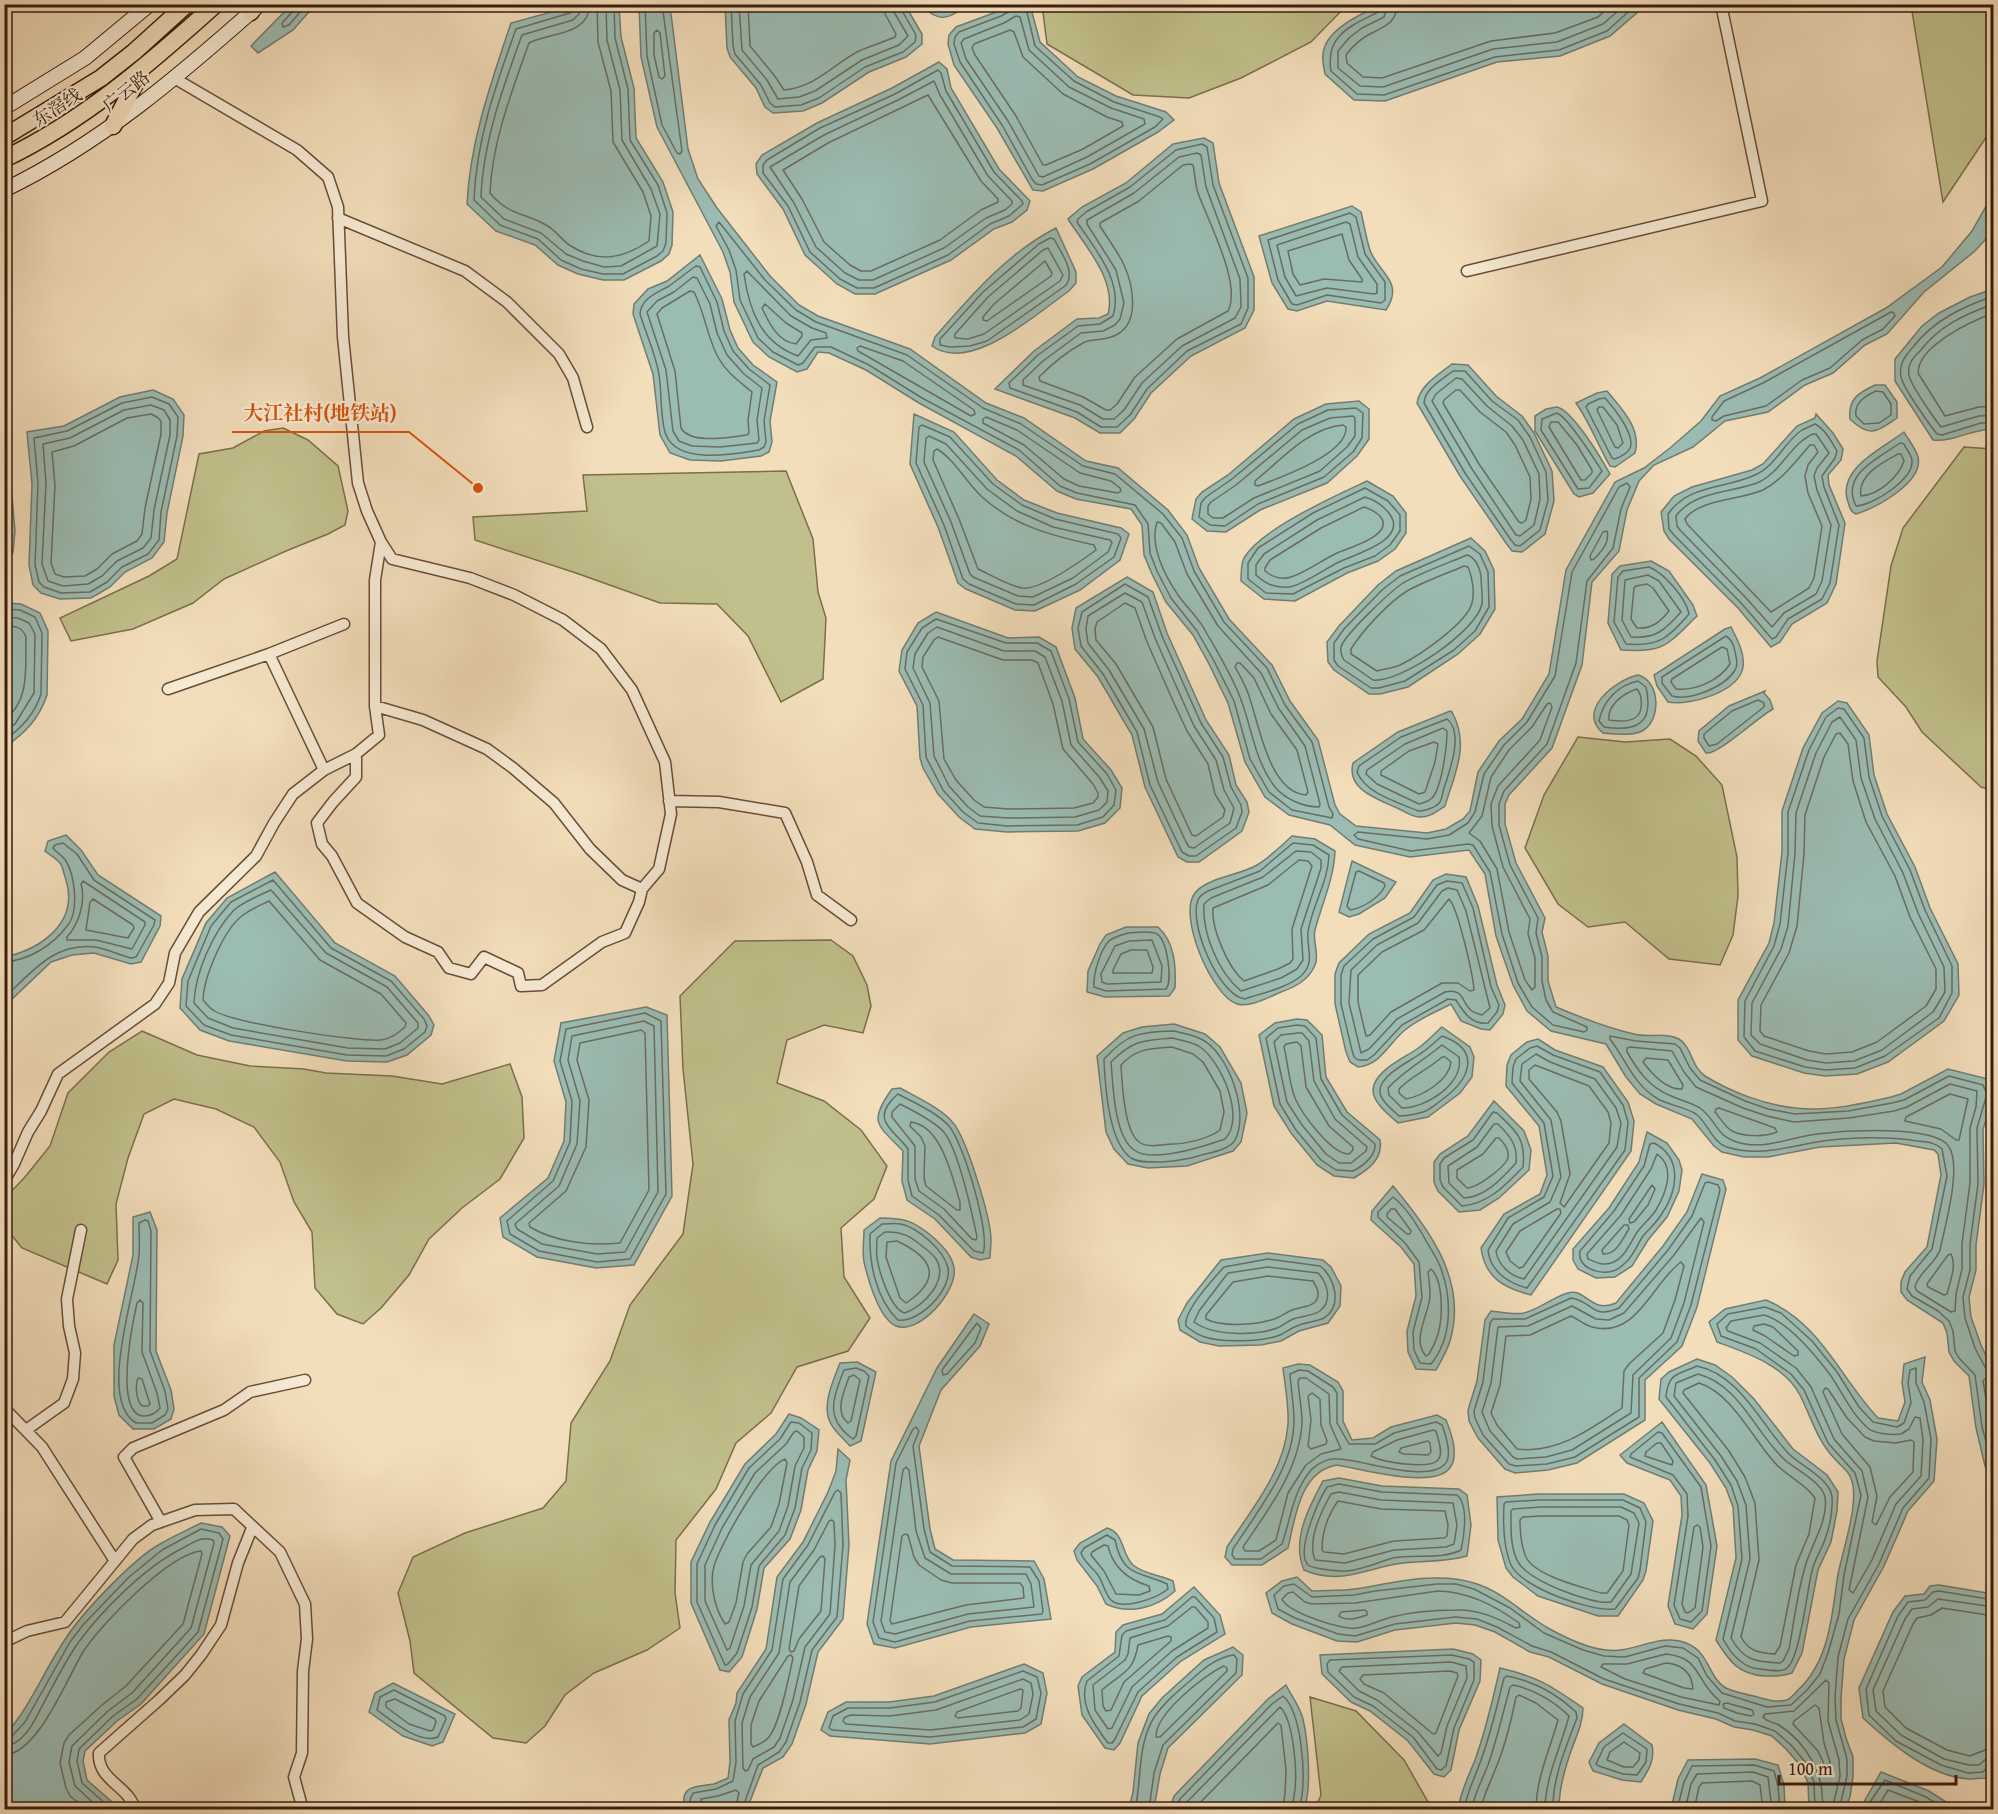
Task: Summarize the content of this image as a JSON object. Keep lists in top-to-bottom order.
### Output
{
  "streets": {
    "main road": ["广云路", "东滘线"]
  },
  "crossings": [
    ["广云路", "东滘线"]
  ],
  "places": ["大江社村(地铁站)"],
  "scale_bar": "100 m"
}
